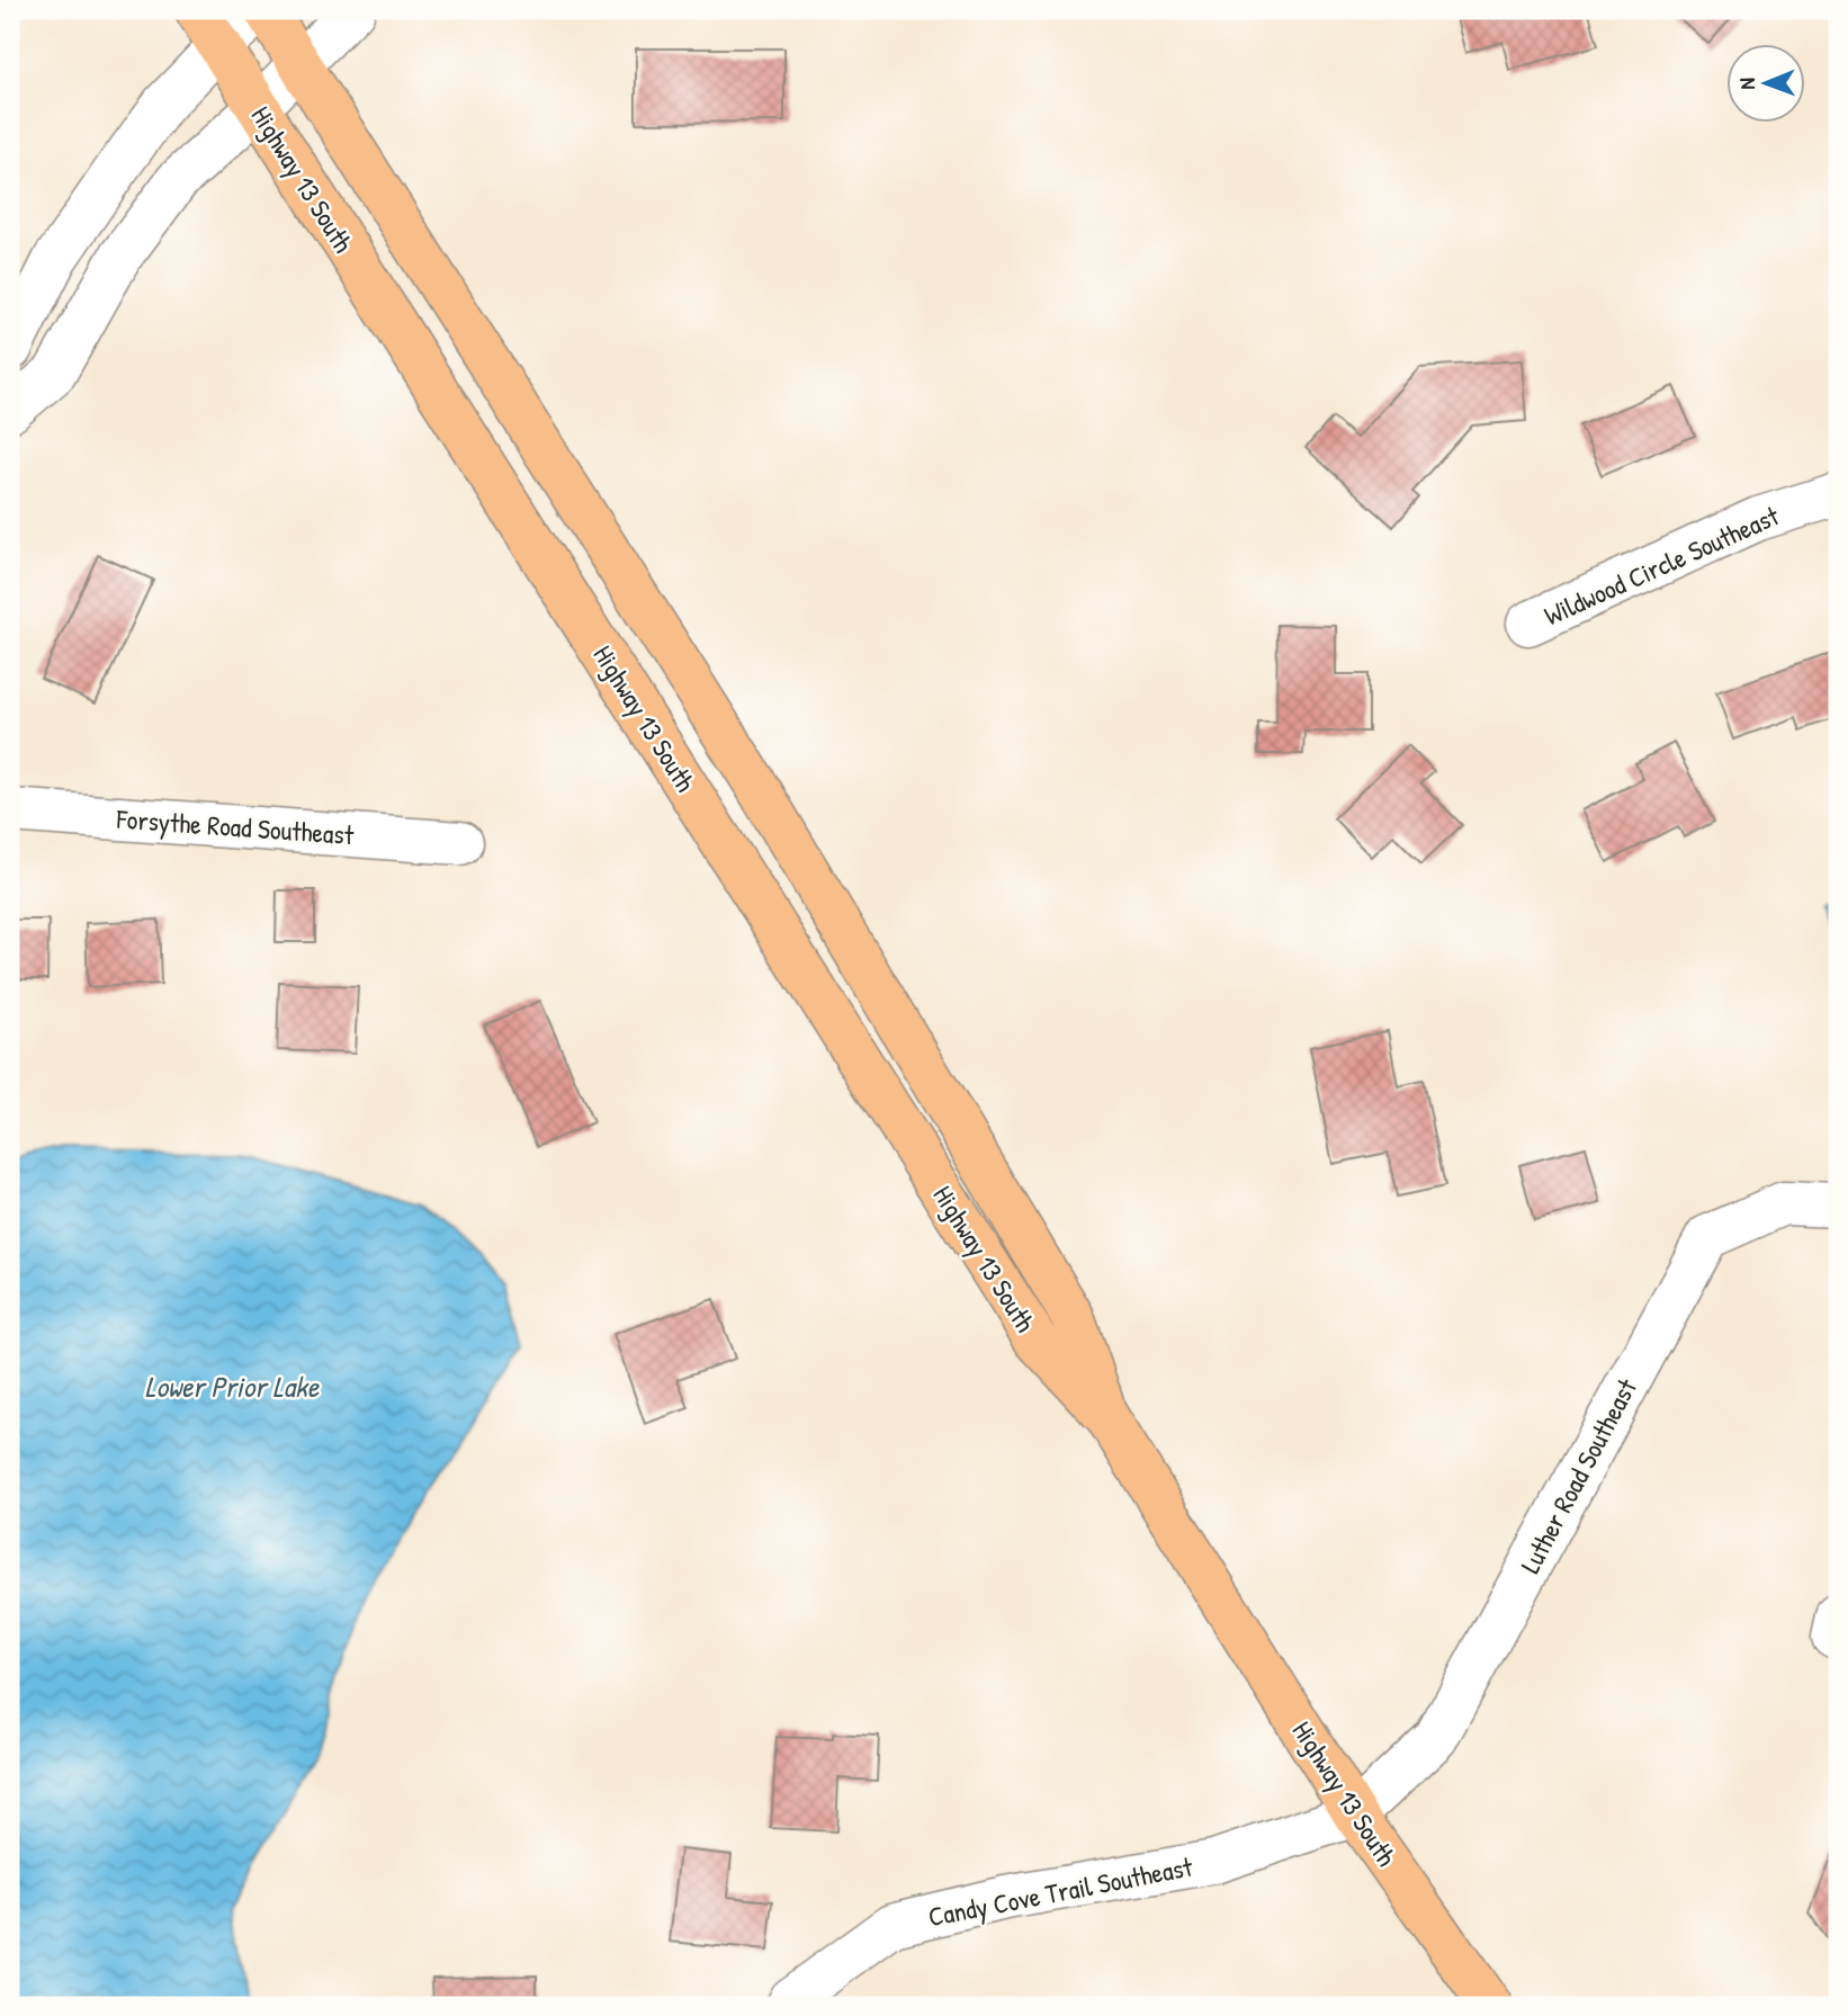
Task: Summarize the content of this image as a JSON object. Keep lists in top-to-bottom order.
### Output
{
  "streets": {
    "main road": ["Highway 13 South"],
    "street": [
      "Wildwood Circle Southeast",
      "Forsythe Road Southeast",
      "Luther Road Southeast",
      "Candy Cove Trail Southeast"
    ]
  },
  "crossings": [
    ["Highway 13 South", "Luther Road Southeast"],
    ["Highway 13 South", "Candy Cove Trail Southeast"],
    ["Luther Road Southeast", "Candy Cove Trail Southeast"]
  ],
  "water": ["Lower Prior Lake"],
  "north": "left"
}
